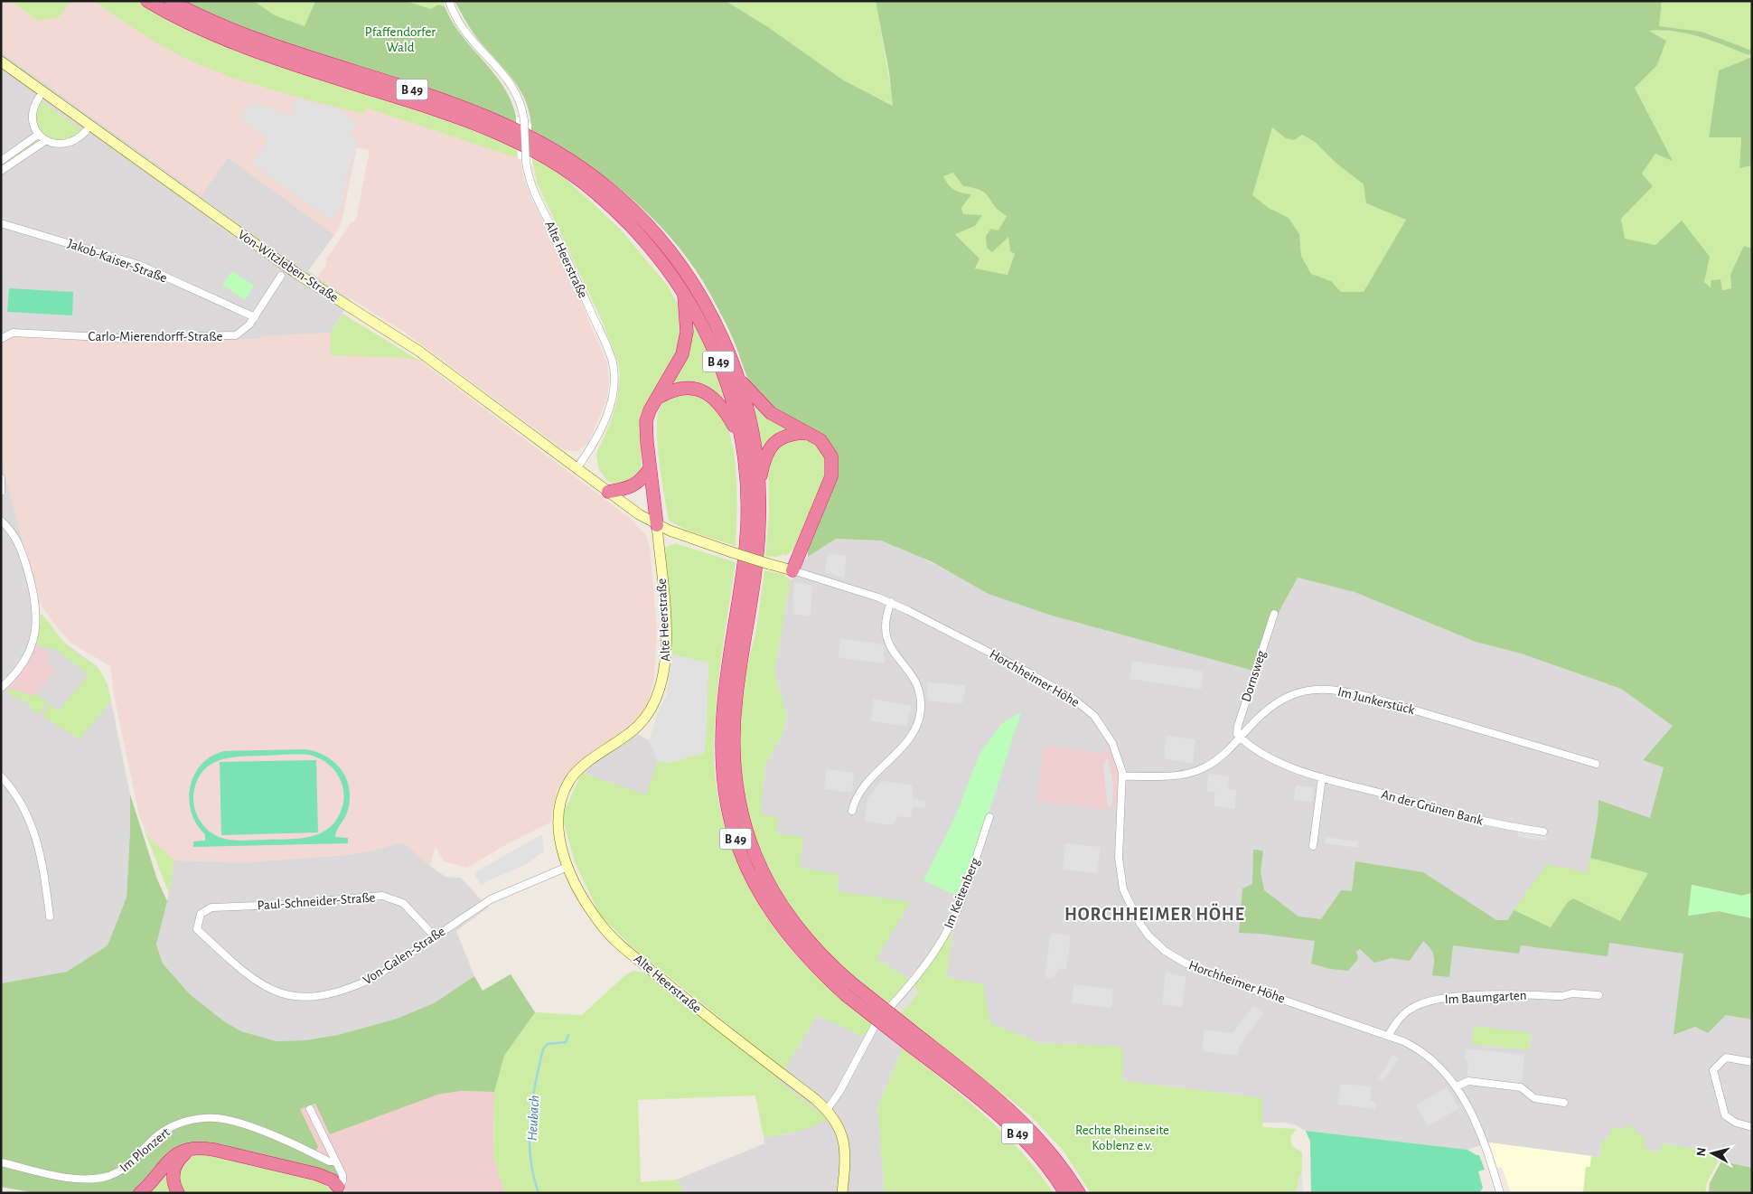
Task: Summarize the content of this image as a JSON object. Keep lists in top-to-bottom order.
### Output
{
  "streets": {
    "highway": ["B 49"],
    "street": [
      "Alte Heerstraße",
      "Jakob-Kaiser-Straße",
      "Von-Witzleben-Straße",
      "Carlo-Mierendorff-Straße",
      "Dornsweg",
      "Horchheimer Höhe",
      "Im Junkerstück",
      "An der Grünen Bank",
      "Im Keitenberg",
      "Paul-Schneider-Straße",
      "Von-Galen-Straße",
      "Im Baumgarten",
      "Im Plonzert"
    ]
  },
  "crossings": [
    ["Alte Heerstraße", "Von-Witzleben-Straße"],
    ["Alte Heerstraße", "Horchheimer Höhe"],
    ["Alte Heerstraße", "Von-Galen-Straße"],
    ["Jakob-Kaiser-Straße", "Carlo-Mierendorff-Straße"],
    ["Dornsweg", "Im Junkerstück"],
    ["Dornsweg", "An der Grünen Bank"],
    ["Horchheimer Höhe", "Im Junkerstück"],
    ["Horchheimer Höhe", "Im Baumgarten"],
    ["Im Junkerstück", "An der Grünen Bank"],
    ["Paul-Schneider-Straße", "Von-Galen-Straße"]
  ],
  "districts": ["HORCHHEIMER HÖHE"],
  "water": ["Heubach"],
  "parks": ["Pfaffendorfer Wald", "Rechte Rheinseite Koblenz e.v."],
  "north": "left"
}
